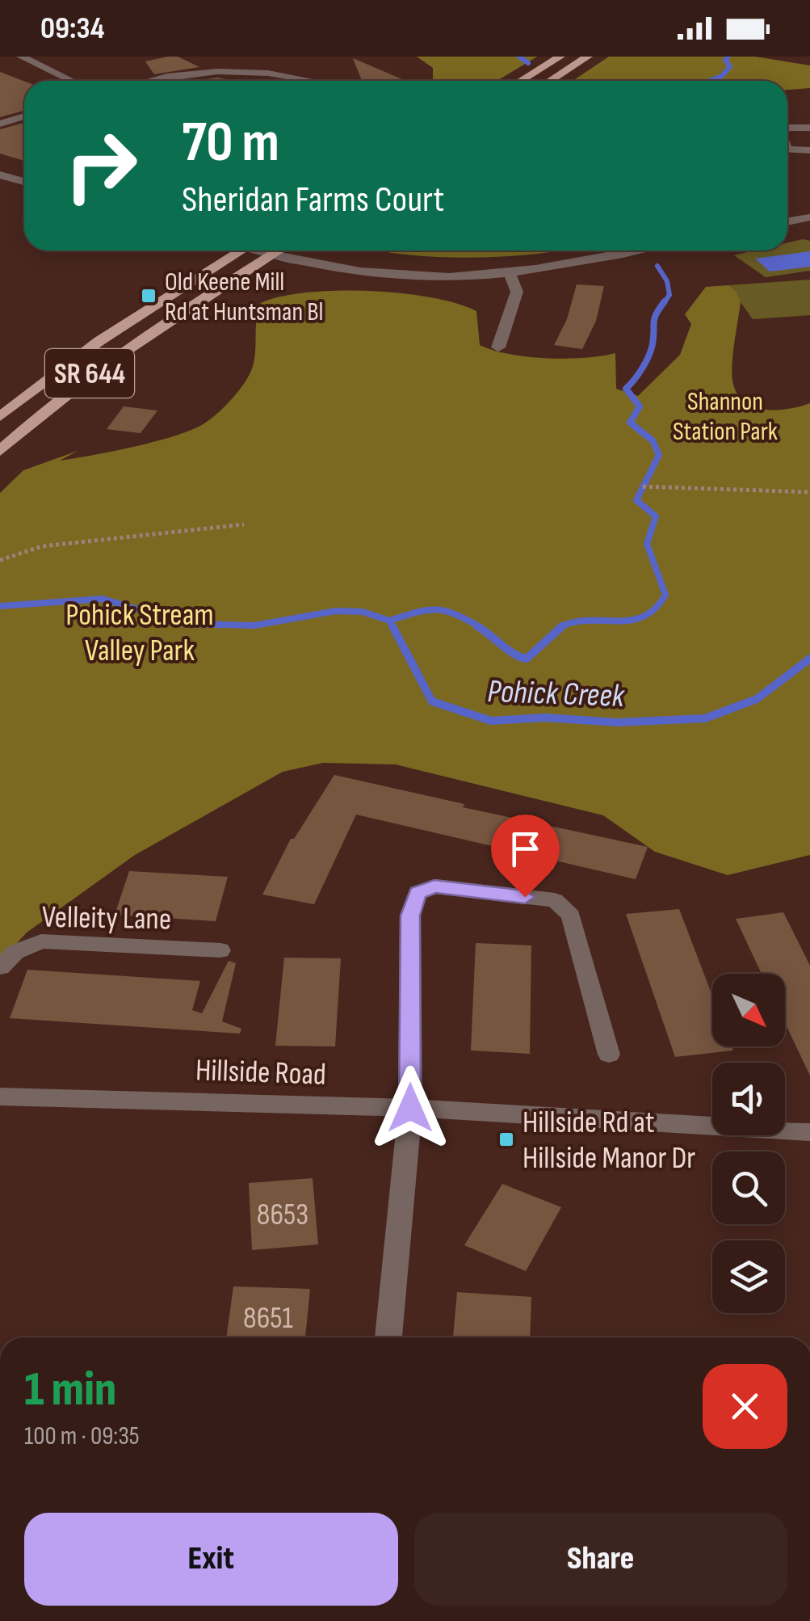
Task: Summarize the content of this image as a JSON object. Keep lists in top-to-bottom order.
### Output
{
  "streets": {
    "main road": ["SR 644"],
    "street": ["Velleity Lane", "Hillside Road"]
  },
  "water": ["Pohick Creek"],
  "parks": ["Shannon Station Park", "Pohick Stream Valley Park"],
  "places": {
    "transit": ["Old Keene Mill Rd at Huntsman Bl", "Hillside Rd at Hillside Manor Dr"]
  },
  "house_numbers": ["8653", "8651"],
  "north": "bottom right",
  "page": {
    "status": "09:34",
    "turn": ["70 m", "Sheridan Farms Court"],
    "heading": ["1 min", "100 m · 09:35"],
    "buttons": ["Exit", "Share"]
  }
}
